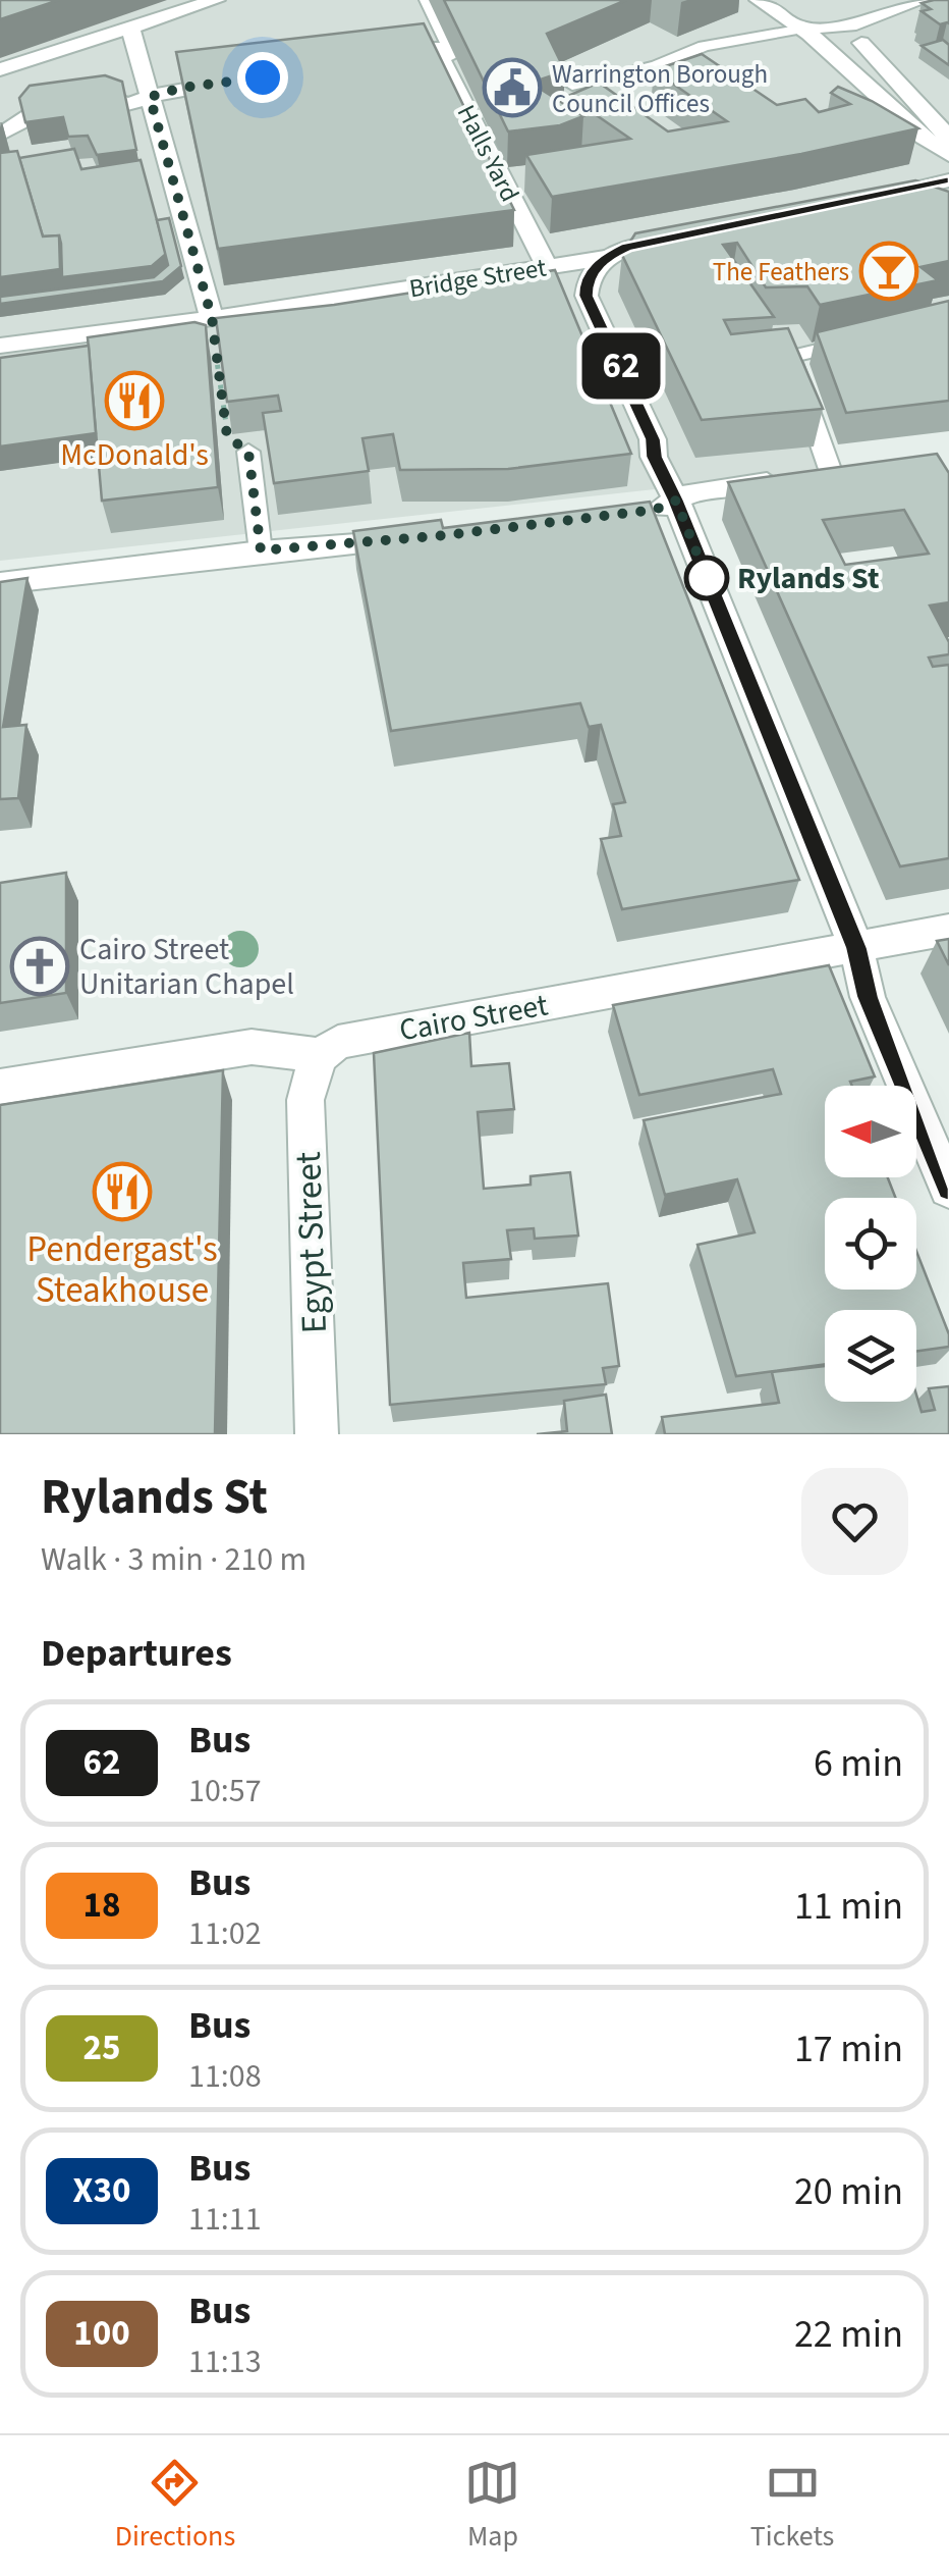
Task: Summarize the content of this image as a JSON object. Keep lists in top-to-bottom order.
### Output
{
  "streets": {
    "street": [
      "Halls Yard",
      "Bridge Street",
      "Cairo Street",
      "Egypt Street"
    ]
  },
  "crossings": [
    ["Halls Yard", "Bridge Street"],
    ["Cairo Street", "Egypt Street"]
  ],
  "places": {
    "public building": ["Warrington Borough Council Offices"],
    "bar": ["The Feathers"],
    "restaurant": ["McDonald's", "Pendergast's Steakhouse"],
    "other": ["Rylands St"],
    "church": ["Cairo Street Unitarian Chapel"]
  },
  "lines": ["bus line 62"],
  "north": "left",
  "page": {
    "on_map": "62",
    "heading": [
      ["Rylands St", "Walk · 3 min · 210 m"],
      "Departures"
    ],
    "list": [
      {
        "mark": "62",
        "name": "Bus",
        "note": "10:57",
        "value": "6 min"
      },
      {
        "mark": "18",
        "name": "Bus",
        "note": "11:02",
        "value": "11 min"
      },
      {
        "mark": "25",
        "name": "Bus",
        "note": "11:08",
        "value": "17 min"
      },
      {
        "mark": "X30",
        "name": "Bus",
        "note": "11:11",
        "value": "20 min"
      },
      {
        "mark": "100",
        "name": "Bus",
        "note": "11:13",
        "value": "22 min"
      }
    ],
    "tabs": ["Directions", "Map", "Tickets"]
  }
}
